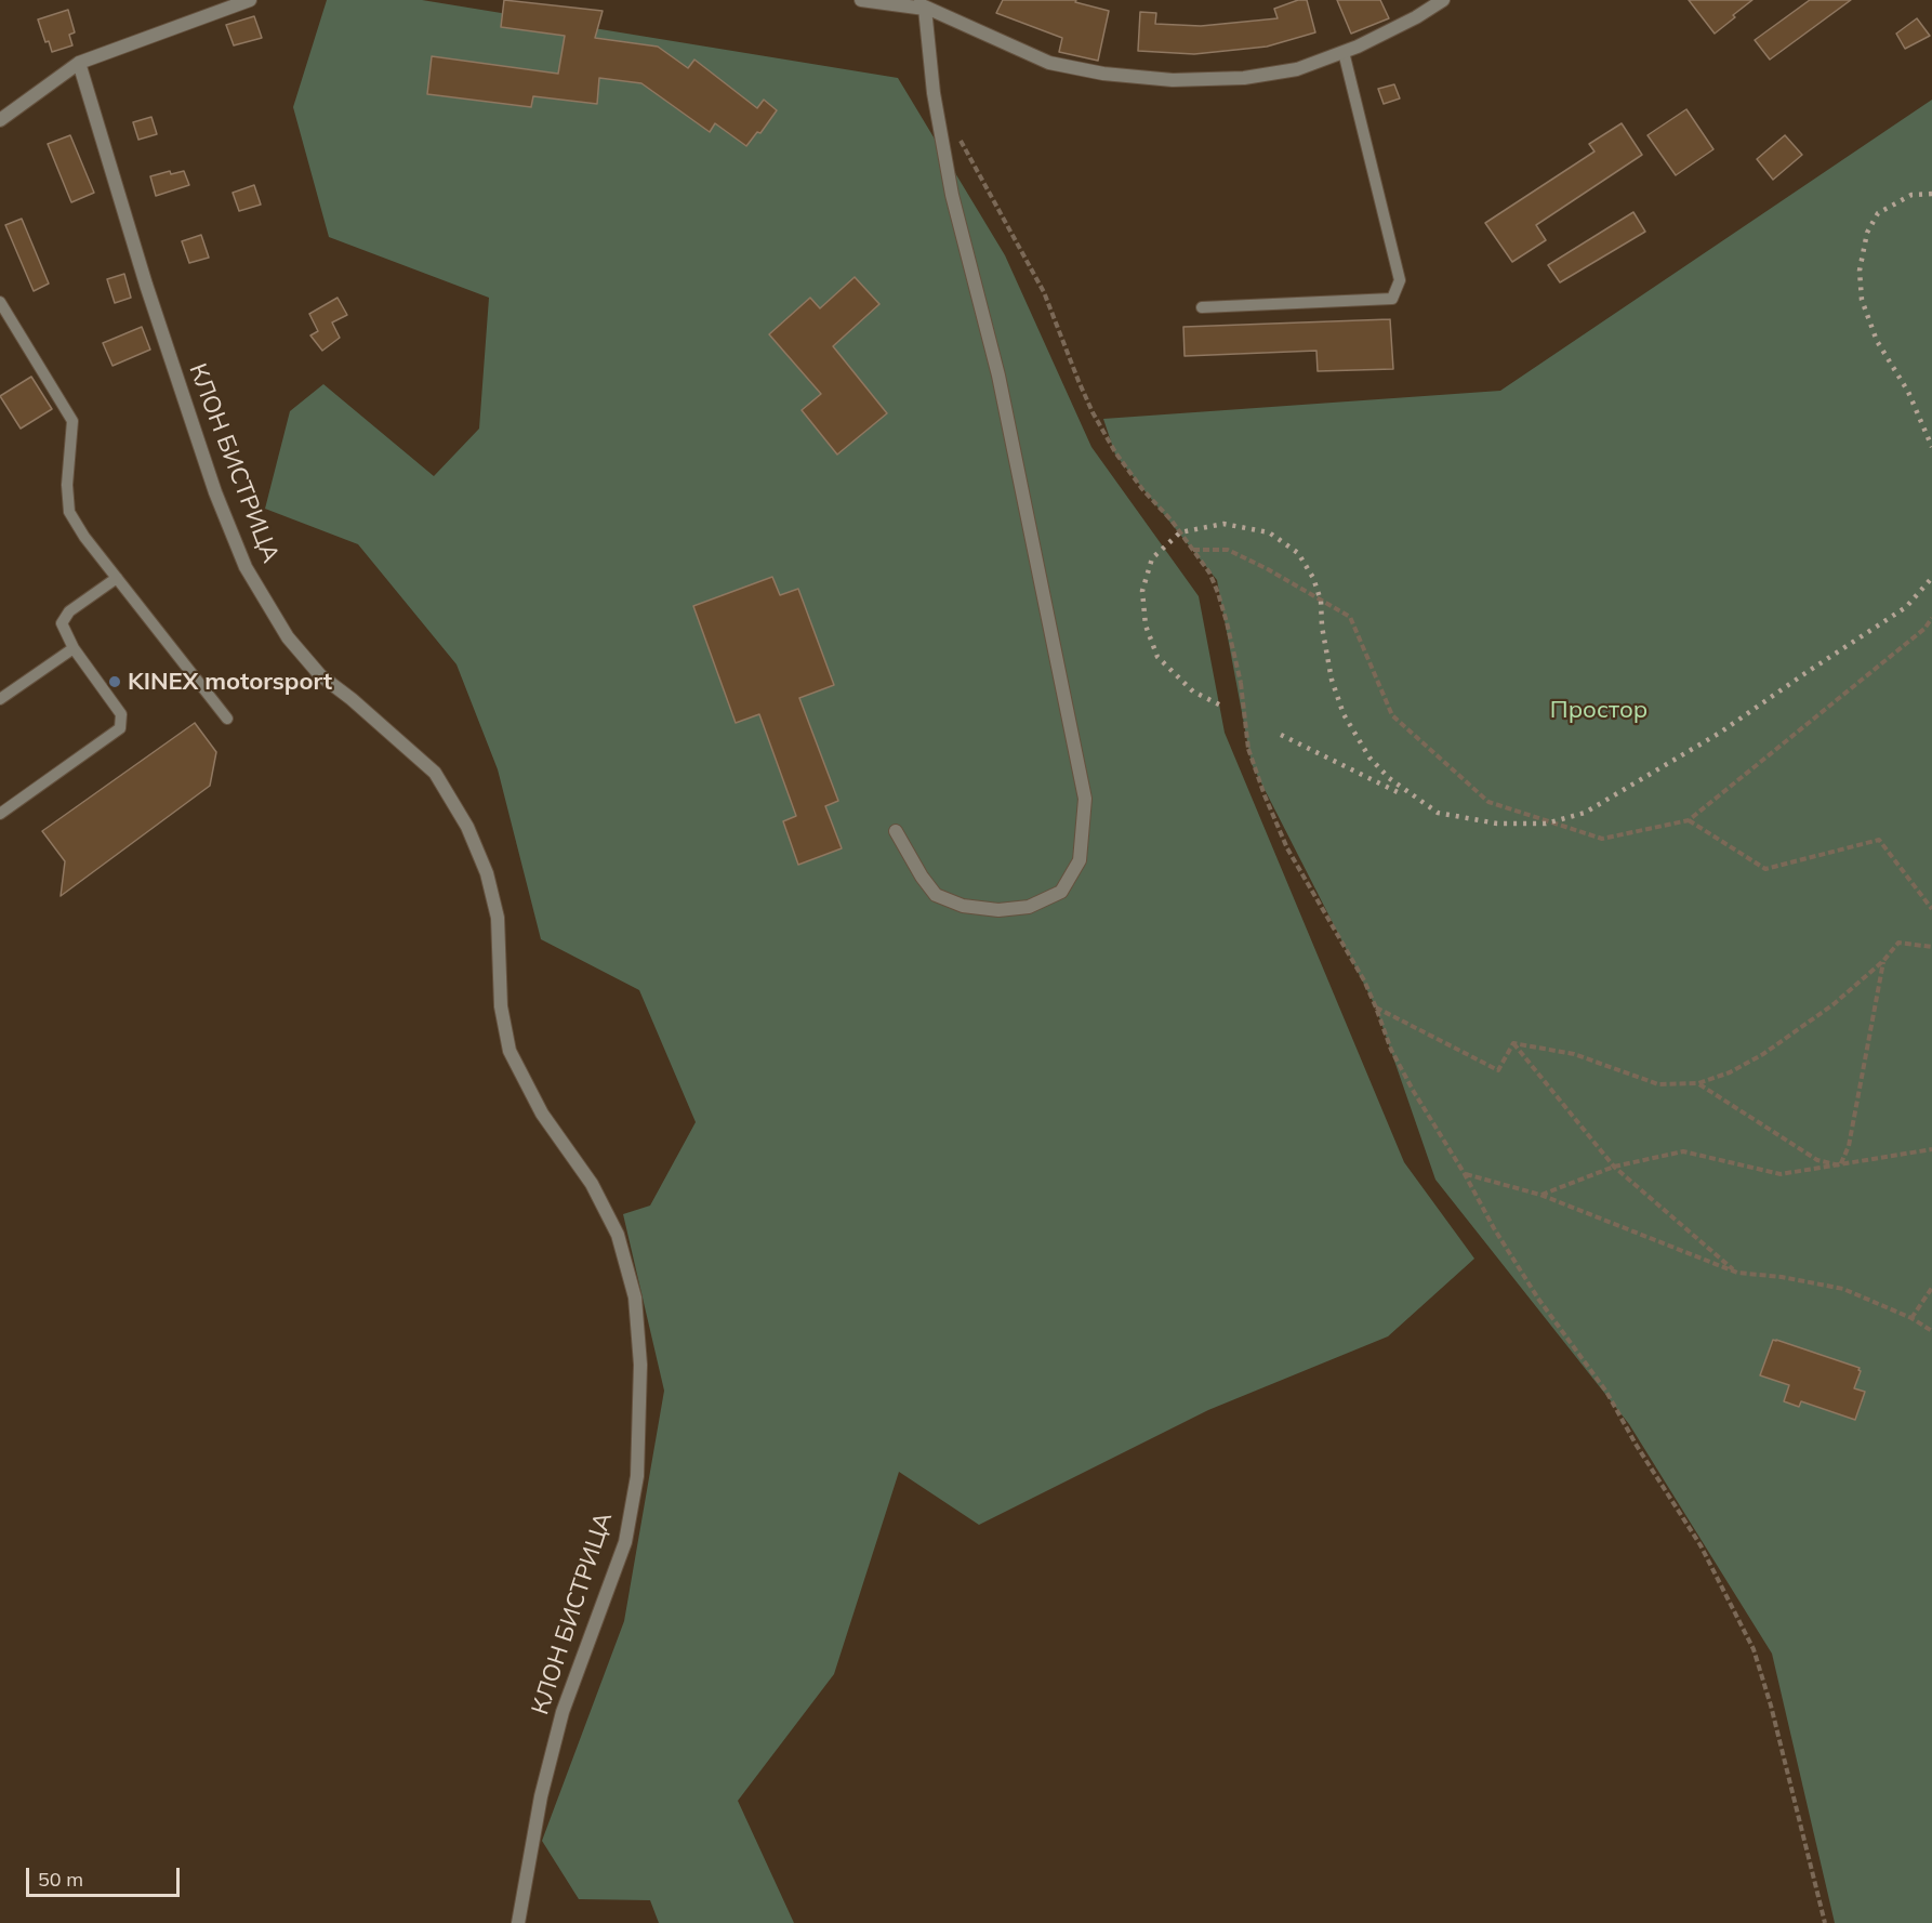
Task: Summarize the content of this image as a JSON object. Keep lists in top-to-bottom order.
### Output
{
  "streets": {
    "street": ["КЛОН БИСТРИЦА"]
  },
  "parks": ["Простор"],
  "places": ["KINEX motorsport"],
  "scale_bar": "50 m"
}
